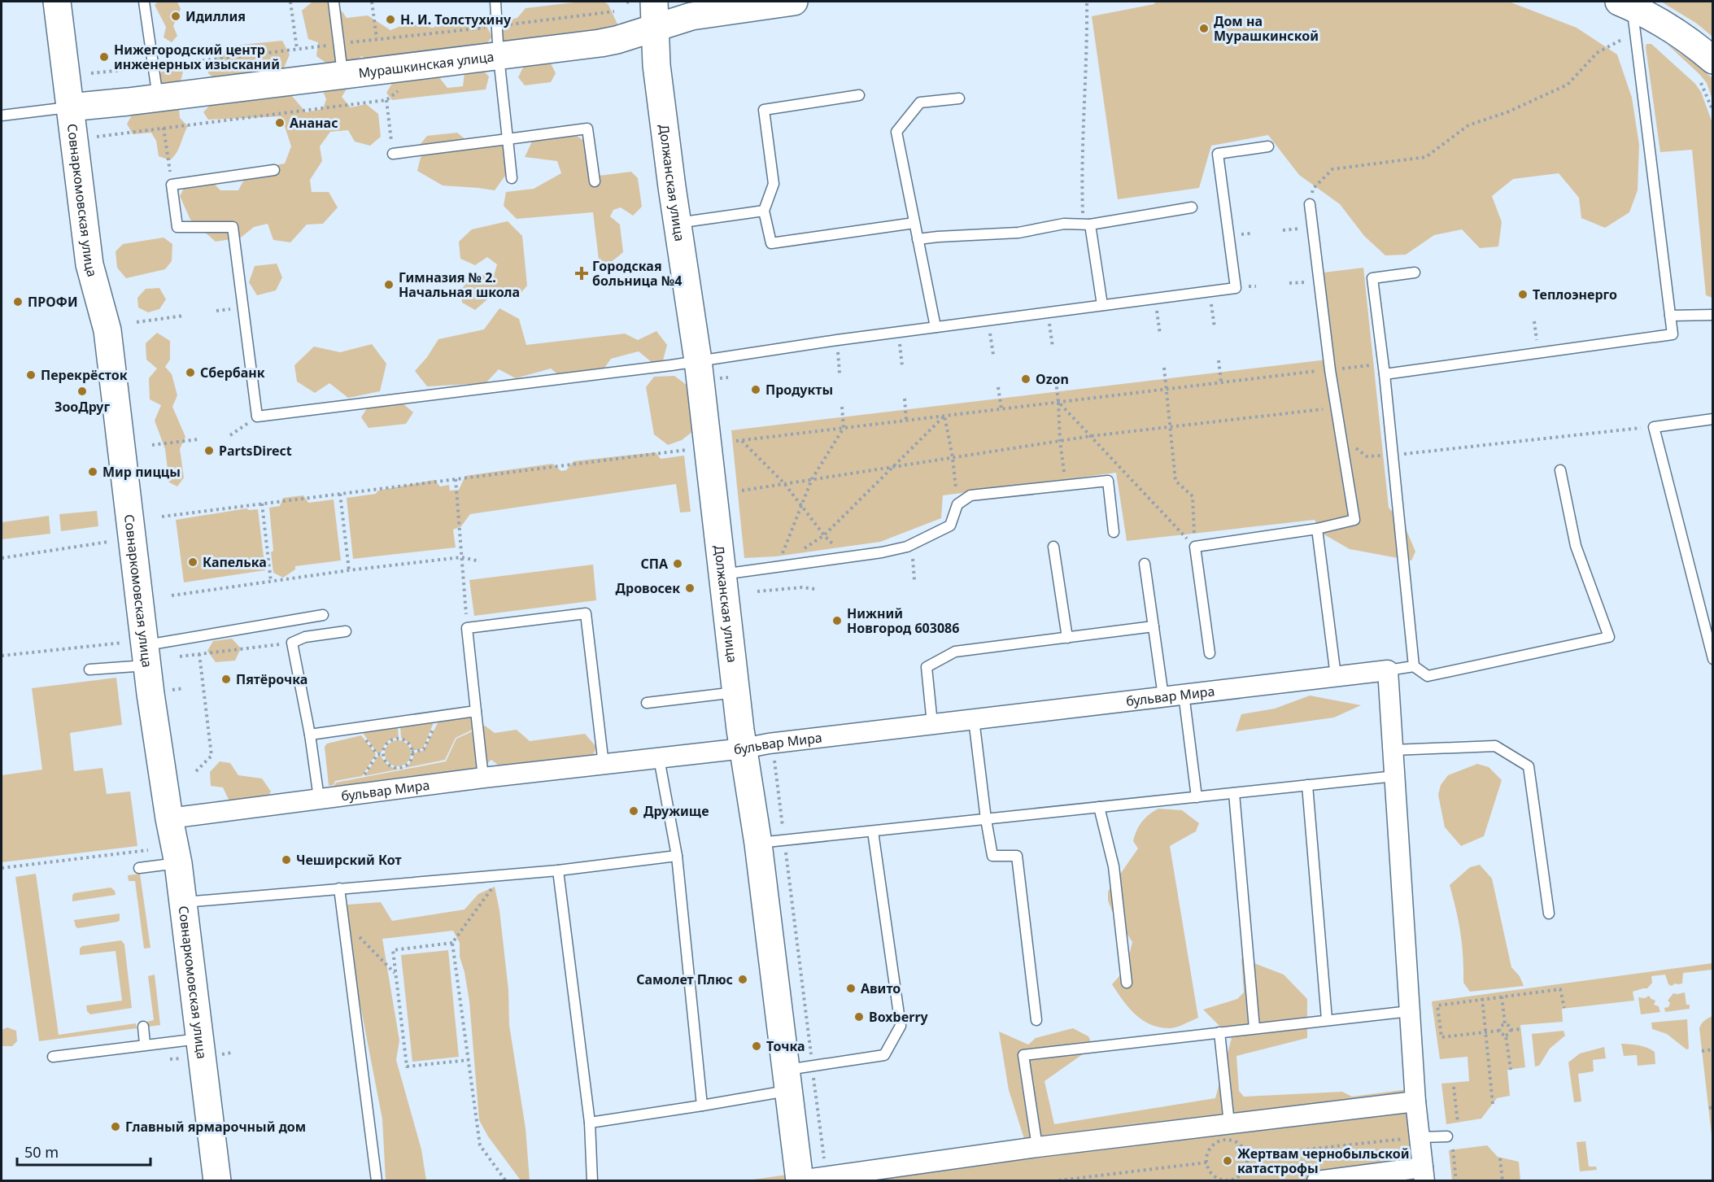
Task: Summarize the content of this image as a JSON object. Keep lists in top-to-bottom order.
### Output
{
  "streets": {
    "street": [
      "Мурашкинская улица",
      "Должанская улица",
      "Совнаркомовская улица",
      "бульвар Мира"
    ]
  },
  "crossings": [
    ["Мурашкинская улица", "Должанская улица"],
    ["Мурашкинская улица", "Совнаркомовская улица"],
    ["Должанская улица", "бульвар Мира"],
    ["Совнаркомовская улица", "бульвар Мира"]
  ],
  "places": {
    "other": [
      "Идиллия",
      "Н. И. Толстухину",
      "Дом на Мурашкинской",
      "Нижегородский центр инженерных изысканий",
      "Ананас",
      "Гимназия № 2. Начальная школа",
      "Теплоэнерго",
      "ПРОФИ",
      "Сбербанк",
      "Перекрёсток",
      "Ozon",
      "Продукты",
      "ЗооДруг",
      "PartsDirect",
      "Мир пиццы",
      "Капелька",
      "СПА",
      "Дровосек",
      "Нижний Новгород 603086",
      "Пятёрочка",
      "Дружище",
      "Чеширский Кот",
      "Самолет Плюс",
      "Авито",
      "Boxberry",
      "Точка",
      "Главный ярмарочный дом",
      "Жертвам чернобыльской катастрофы"
    ],
    "health": ["Городская больница №4"]
  },
  "scale_bar": "50 m"
}
